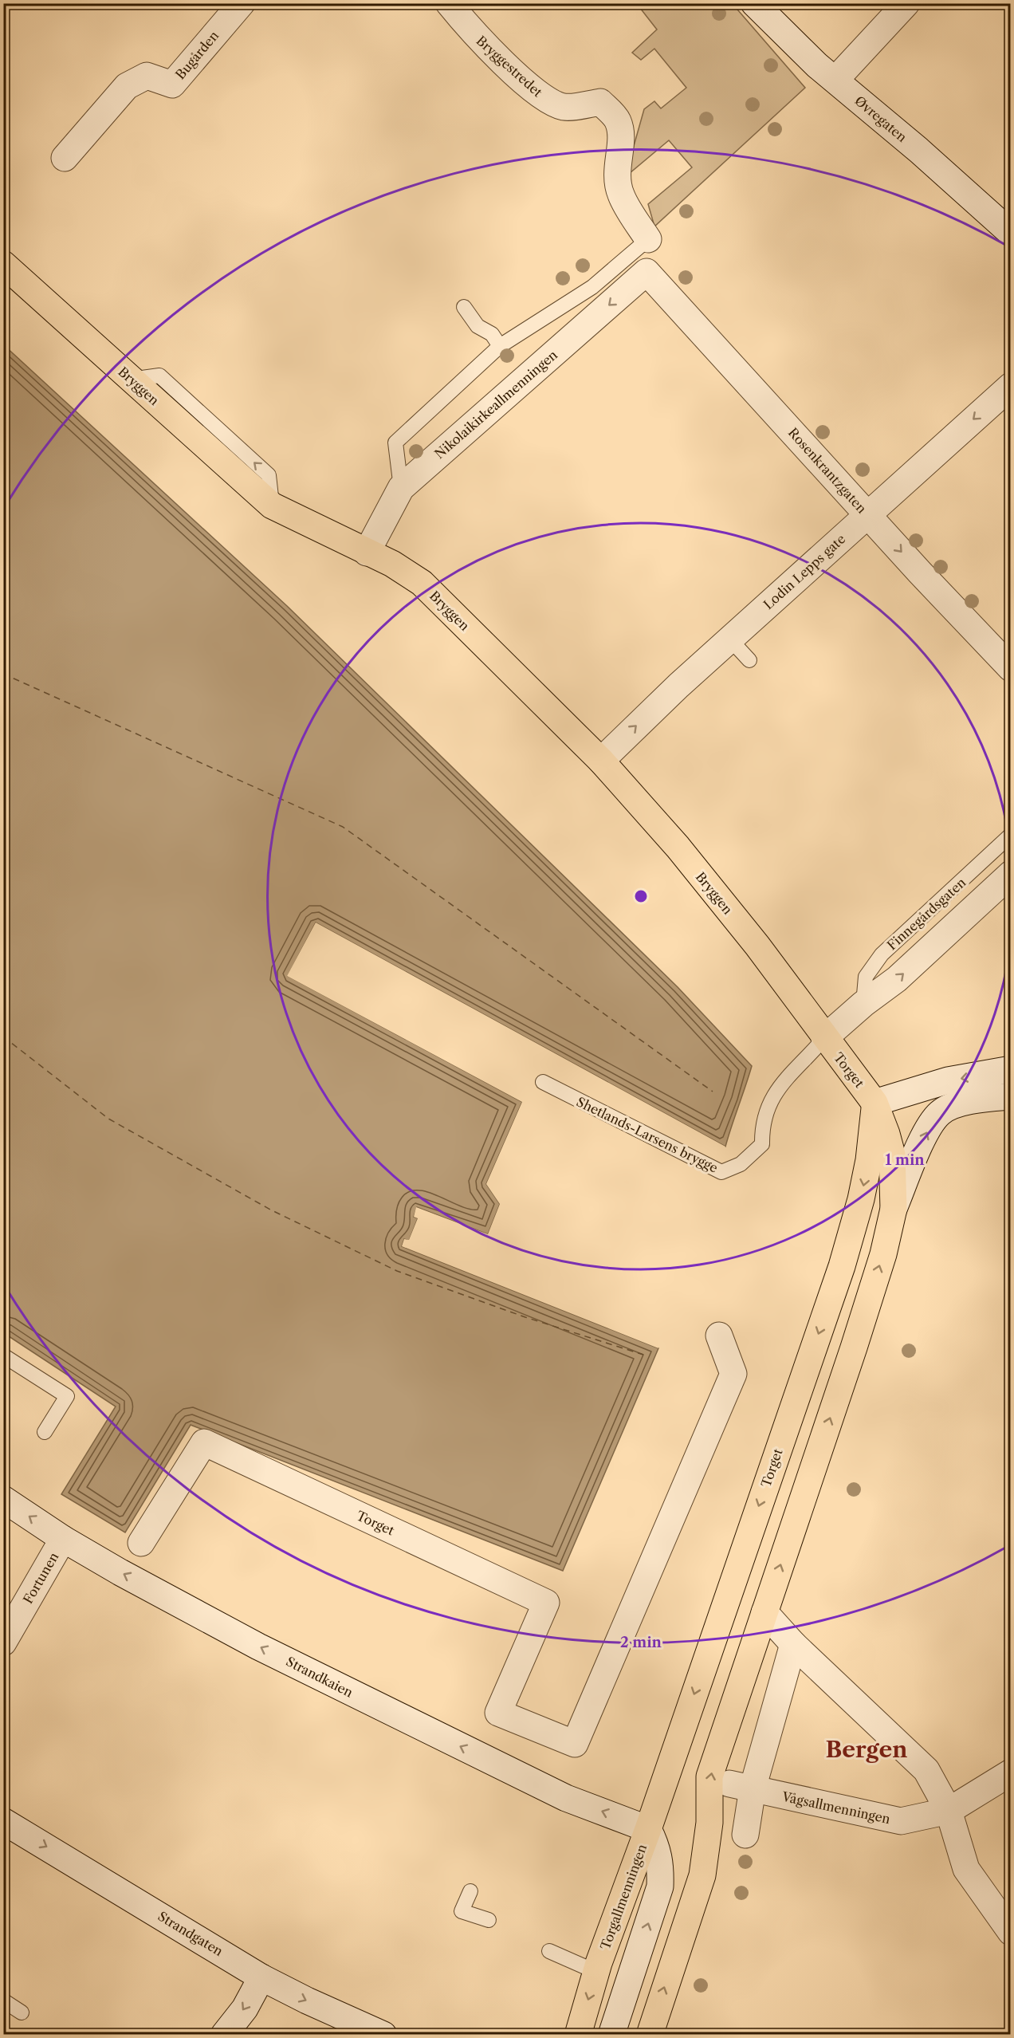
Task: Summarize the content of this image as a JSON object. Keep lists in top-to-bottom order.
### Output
{
  "streets": {
    "main road": ["Bryggen", "Torget", "Torgallmenningen"],
    "street": [
      "Bugården",
      "Bryggestredet",
      "Øvregaten",
      "Nikolaikirkeallmenningen",
      "Rosenkrantzgaten",
      "Lodin Lepps gate",
      "Finnegårdsgaten",
      "Fortunen",
      "Strandkaien",
      "Vågsallmenningen",
      "Strandgaten"
    ],
    "lane": ["Shetlands-Larsens brygge"]
  },
  "crossings": [
    ["Bryggen", "Nikolaikirkeallmenningen"],
    ["Bryggen", "Lodin Lepps gate"],
    ["Bryggen", "Finnegårdsgaten"],
    ["Bryggen", "Torget"],
    ["Bryggen", "Shetlands-Larsens brygge"],
    ["Nikolaikirkeallmenningen", "Rosenkrantzgaten"],
    ["Rosenkrantzgaten", "Lodin Lepps gate"],
    ["Finnegårdsgaten", "Torget"],
    ["Finnegårdsgaten", "Shetlands-Larsens brygge"],
    ["Torget", "Shetlands-Larsens brygge"],
    ["Torget", "Strandkaien"],
    ["Torget", "Torgallmenningen"],
    ["Fortunen", "Strandkaien"],
    ["Strandkaien", "Torgallmenningen"]
  ],
  "one_way": [
    "Nikolaikirkeallmenningen",
    "Rosenkrantzgaten",
    "Finnegårdsgaten",
    "Strandkaien",
    "Strandgaten"
  ],
  "districts": ["Bergen"],
  "rings": ["1 min", "2 min"]
}
